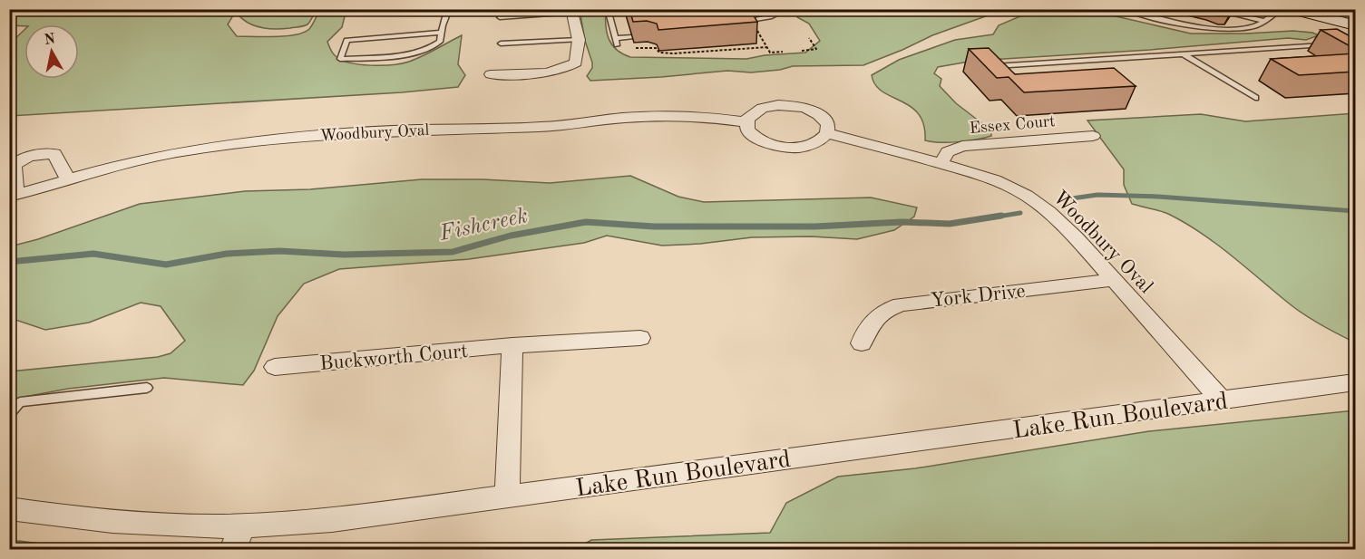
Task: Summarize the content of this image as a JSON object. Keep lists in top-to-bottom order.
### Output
{
  "streets": {
    "street": [
      "Essex Court",
      "Woodbury Oval",
      "York Drive",
      "Buckworth Court",
      "Lake Run Boulevard"
    ]
  },
  "crossings": [
    ["Essex Court", "Woodbury Oval"],
    ["Woodbury Oval", "York Drive"],
    ["Woodbury Oval", "Lake Run Boulevard"]
  ],
  "water": ["Fishcreek"],
  "north": "top"
}
